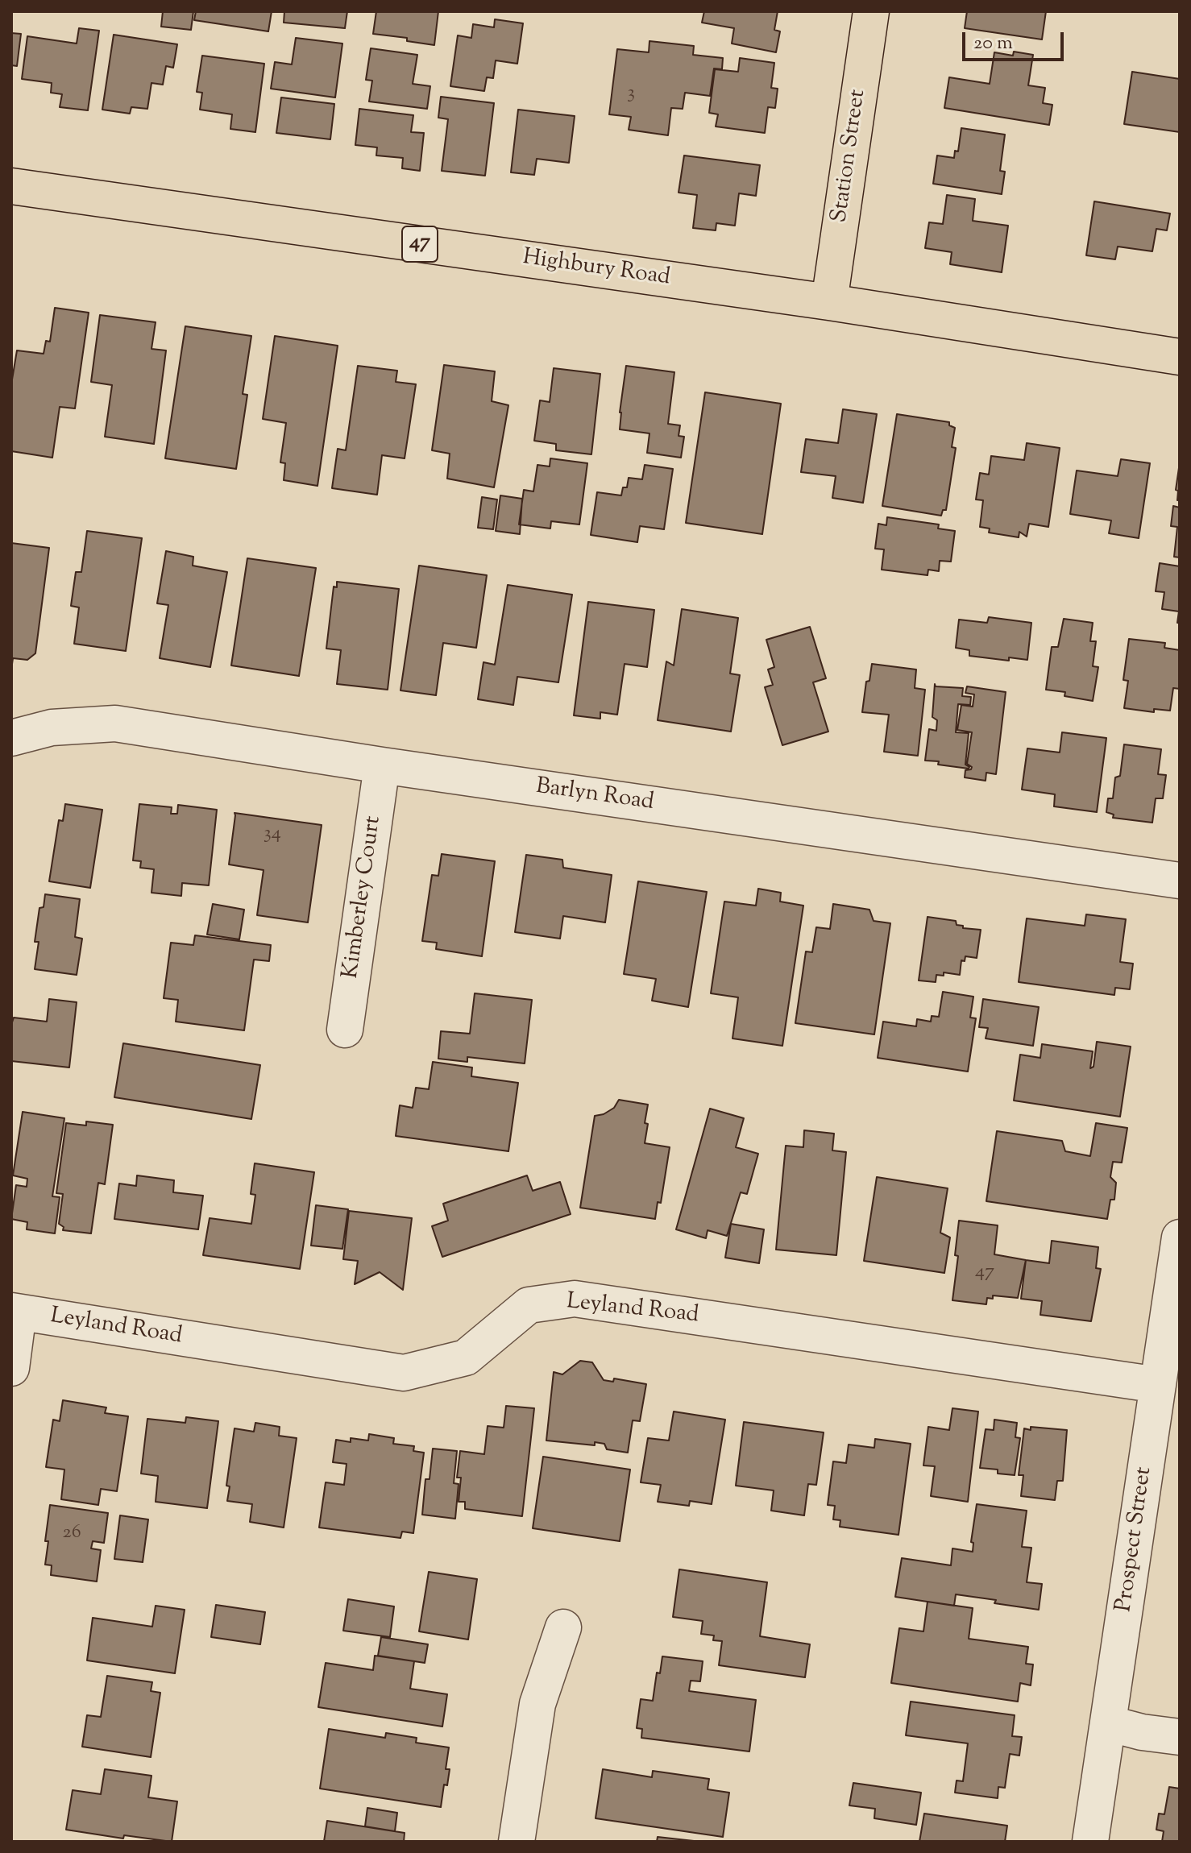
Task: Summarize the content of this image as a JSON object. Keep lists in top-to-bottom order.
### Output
{
  "streets": {
    "main road": ["Station Street", "47", "Highbury Road"],
    "street": [
      "Barlyn Road",
      "Kimberley Court",
      "Leyland Road",
      "Prospect Street"
    ]
  },
  "crossings": [
    ["Station Street", "Highbury Road"],
    ["Barlyn Road", "Kimberley Court"],
    ["Leyland Road", "Prospect Street"]
  ],
  "house_numbers": [
    "3",
    "34",
    "47",
    "26"
  ],
  "scale_bar": "20 m"
}
